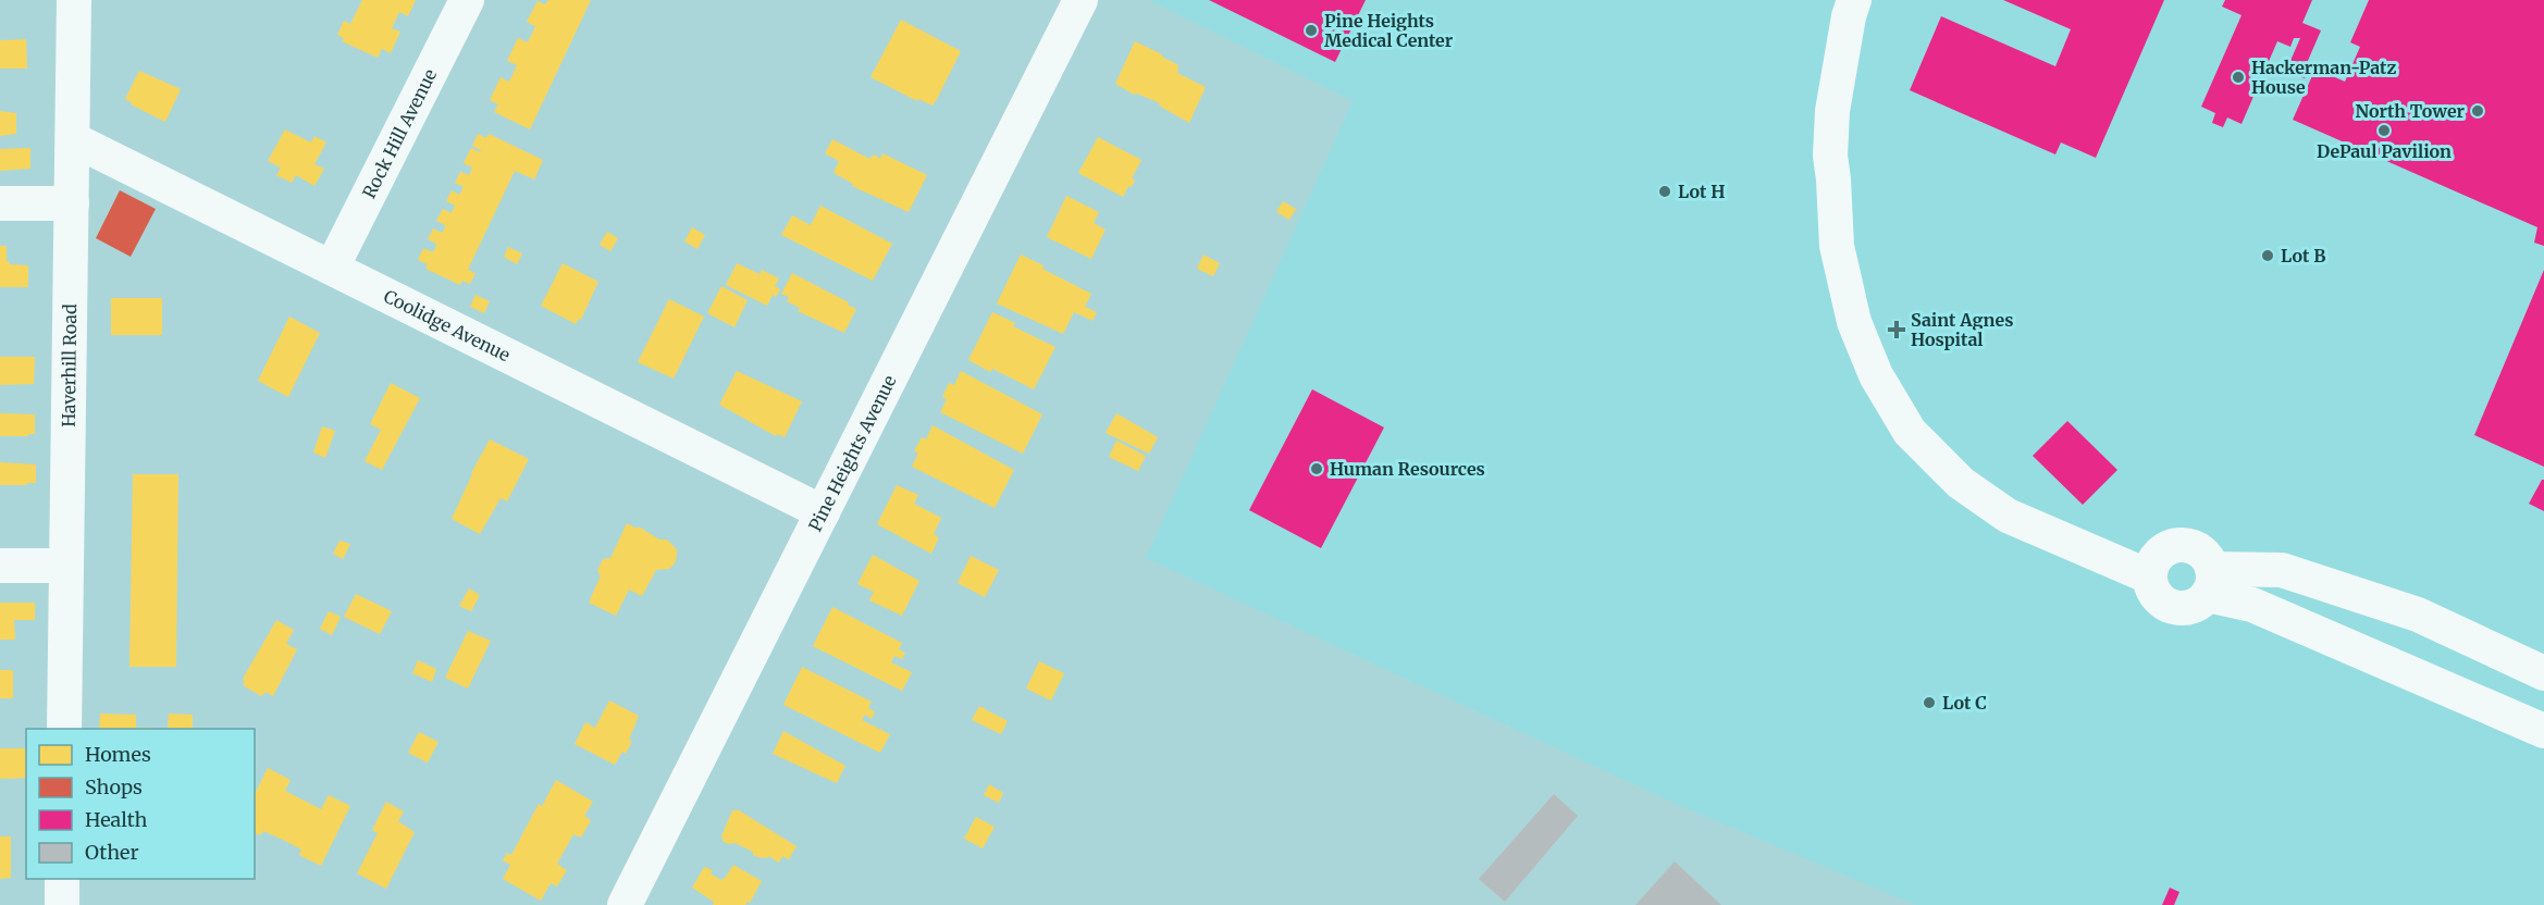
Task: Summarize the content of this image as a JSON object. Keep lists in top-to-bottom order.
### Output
{
  "streets": {
    "street": [
      "Rock Hill Avenue",
      "Coolidge Avenue",
      "Haverhill Road",
      "Pine Heights Avenue"
    ]
  },
  "crossings": [
    ["Rock Hill Avenue", "Coolidge Avenue"],
    ["Coolidge Avenue", "Haverhill Road"],
    ["Coolidge Avenue", "Pine Heights Avenue"]
  ],
  "places": {
    "other": [
      "Pine Heights Medical Center",
      "Hackerman-Patz House",
      "North Tower",
      "DePaul Pavilion",
      "Lot H",
      "Lot B",
      "Human Resources",
      "Lot C"
    ],
    "health": ["Saint Agnes Hospital"]
  },
  "legend": [
    "Homes",
    "Shops",
    "Health",
    "Other"
  ]
}
